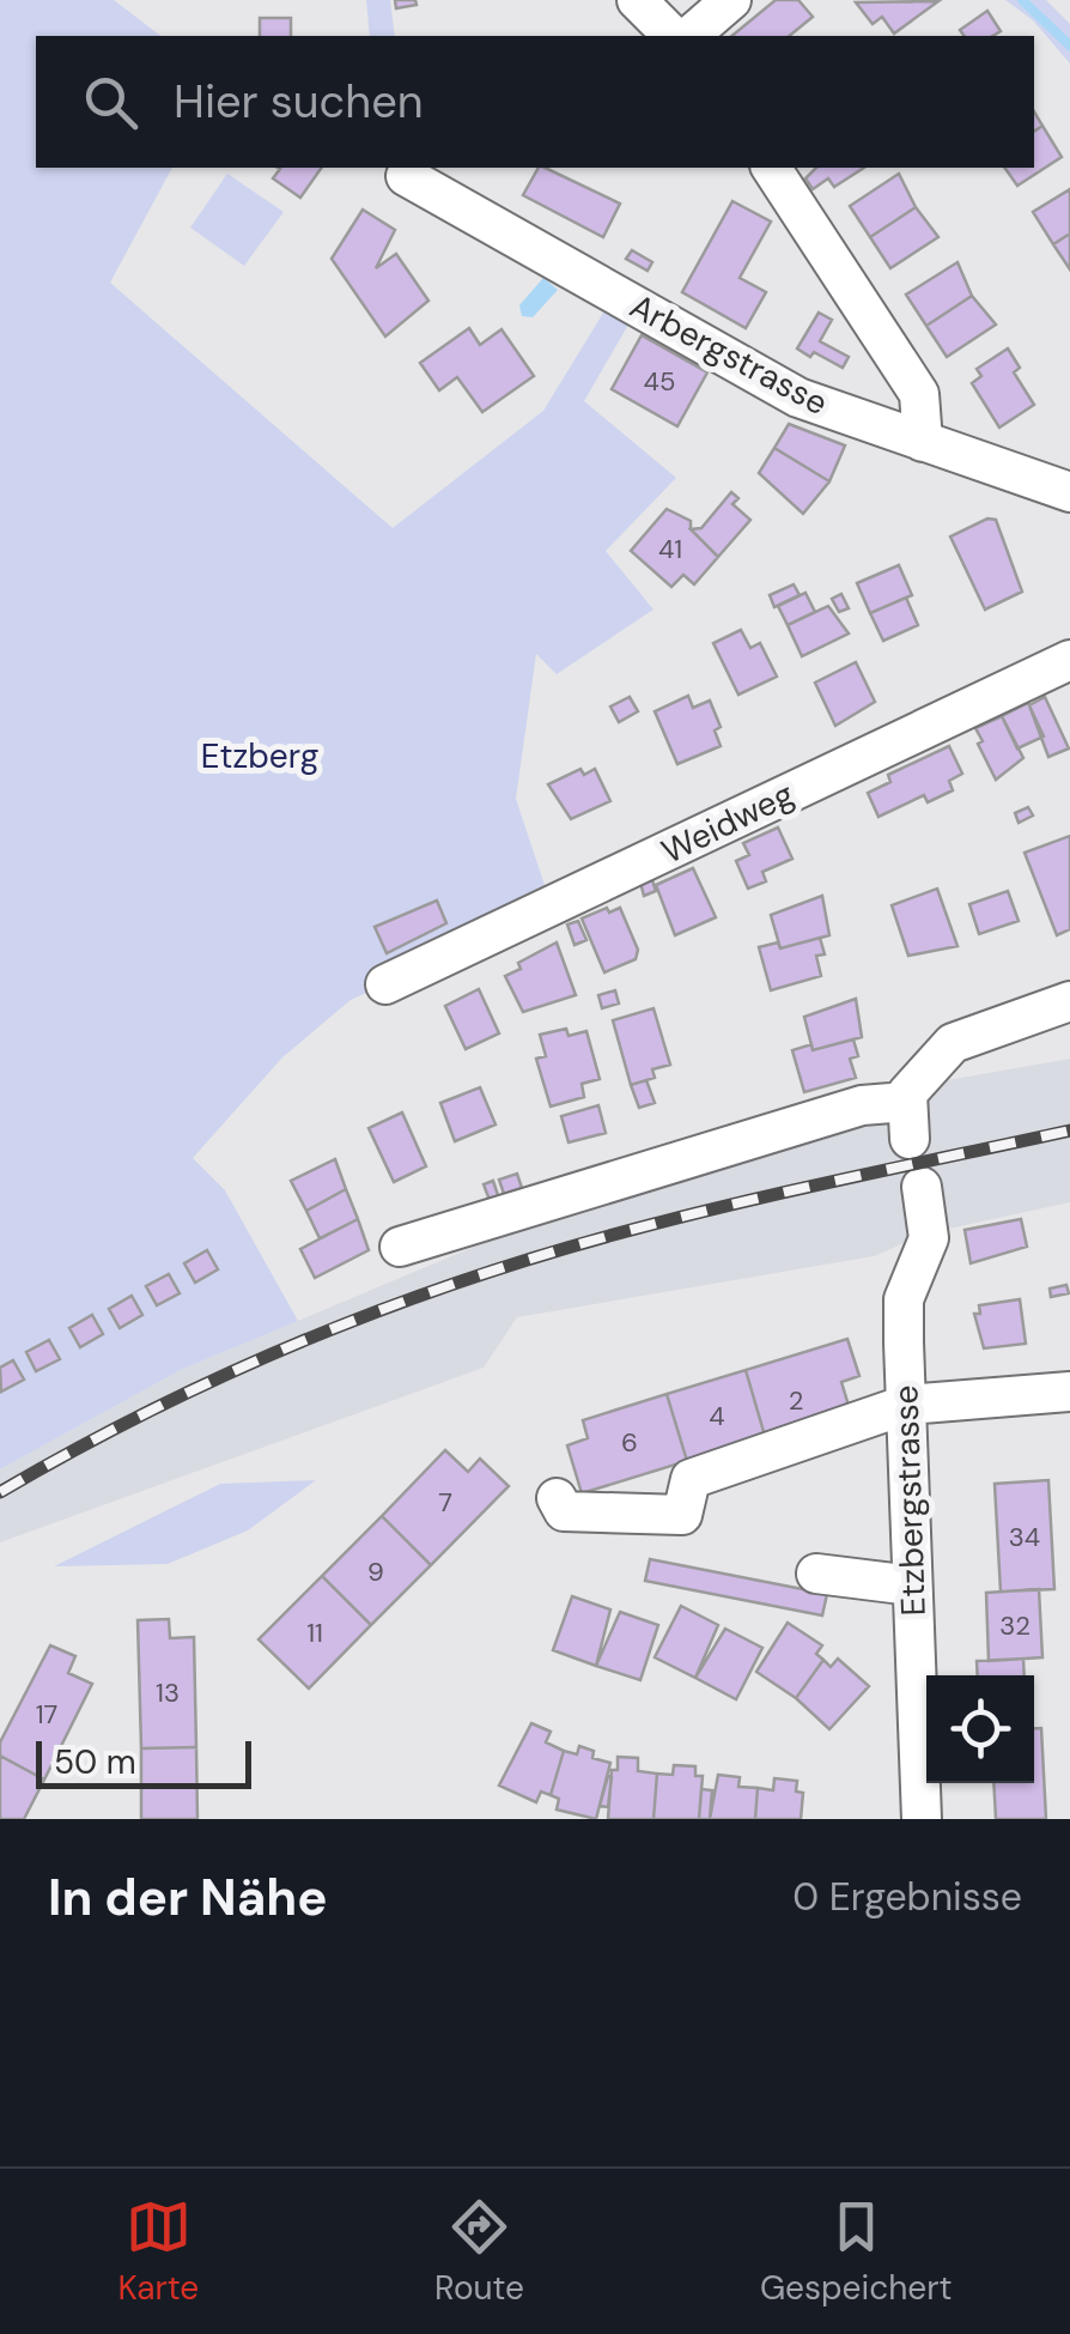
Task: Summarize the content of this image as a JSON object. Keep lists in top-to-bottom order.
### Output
{
  "streets": {
    "street": ["Arbergstrasse", "Weidweg", "Etzbergstrasse"]
  },
  "parks": ["Etzberg"],
  "house_numbers": [
    "45",
    "41",
    "2",
    "4",
    "6",
    "7",
    "34",
    "9",
    "32",
    "11",
    "13",
    "17"
  ],
  "scale_bar": "50 m",
  "page": {
    "search": "Hier suchen",
    "scale": "50 m",
    "heading": ["In der Nähe", "0 Ergebnisse"],
    "nav": ["Karte", "Route", "Gespeichert"]
  }
}
